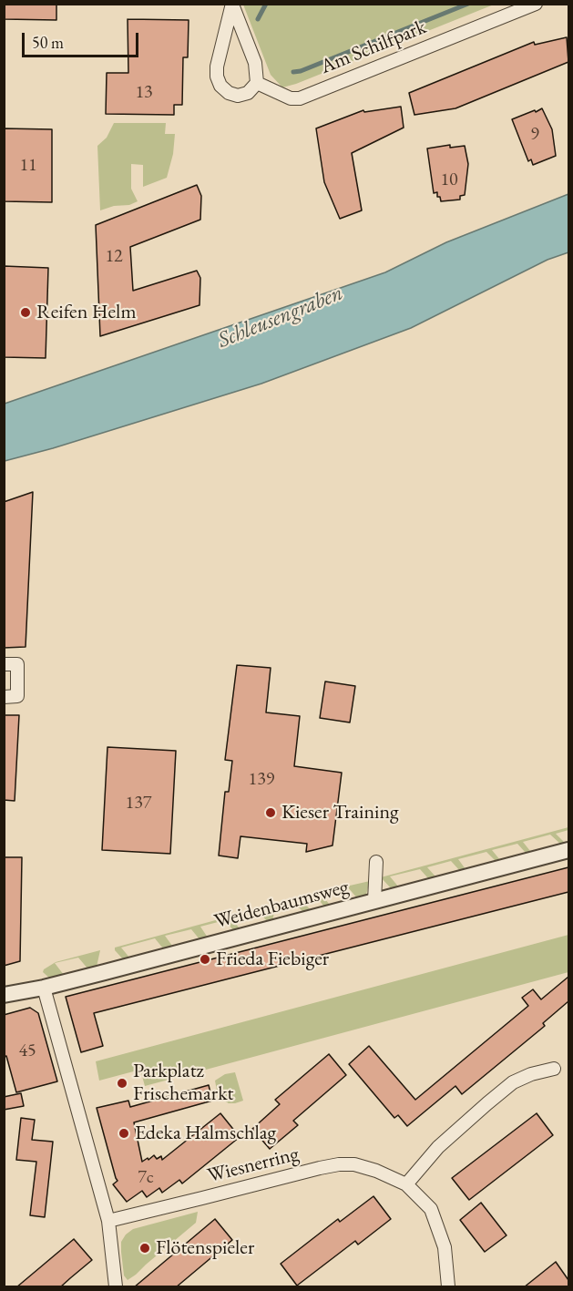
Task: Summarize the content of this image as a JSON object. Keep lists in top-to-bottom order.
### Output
{
  "streets": {
    "street": ["Am Schilfpark", "Weidenbaumsweg", "Wiesnerring"]
  },
  "water": ["Schleusengraben"],
  "places": [
    "Reifen Helm",
    "Kieser Training",
    "Frieda Fiebiger",
    "Parkplatz Frischemarkt",
    "Edeka Halmschlag",
    "Flötenspieler"
  ],
  "house_numbers": [
    "13",
    "9",
    "11",
    "10",
    "12",
    "139",
    "137",
    "45",
    "7c"
  ],
  "scale_bar": "50 m"
}
